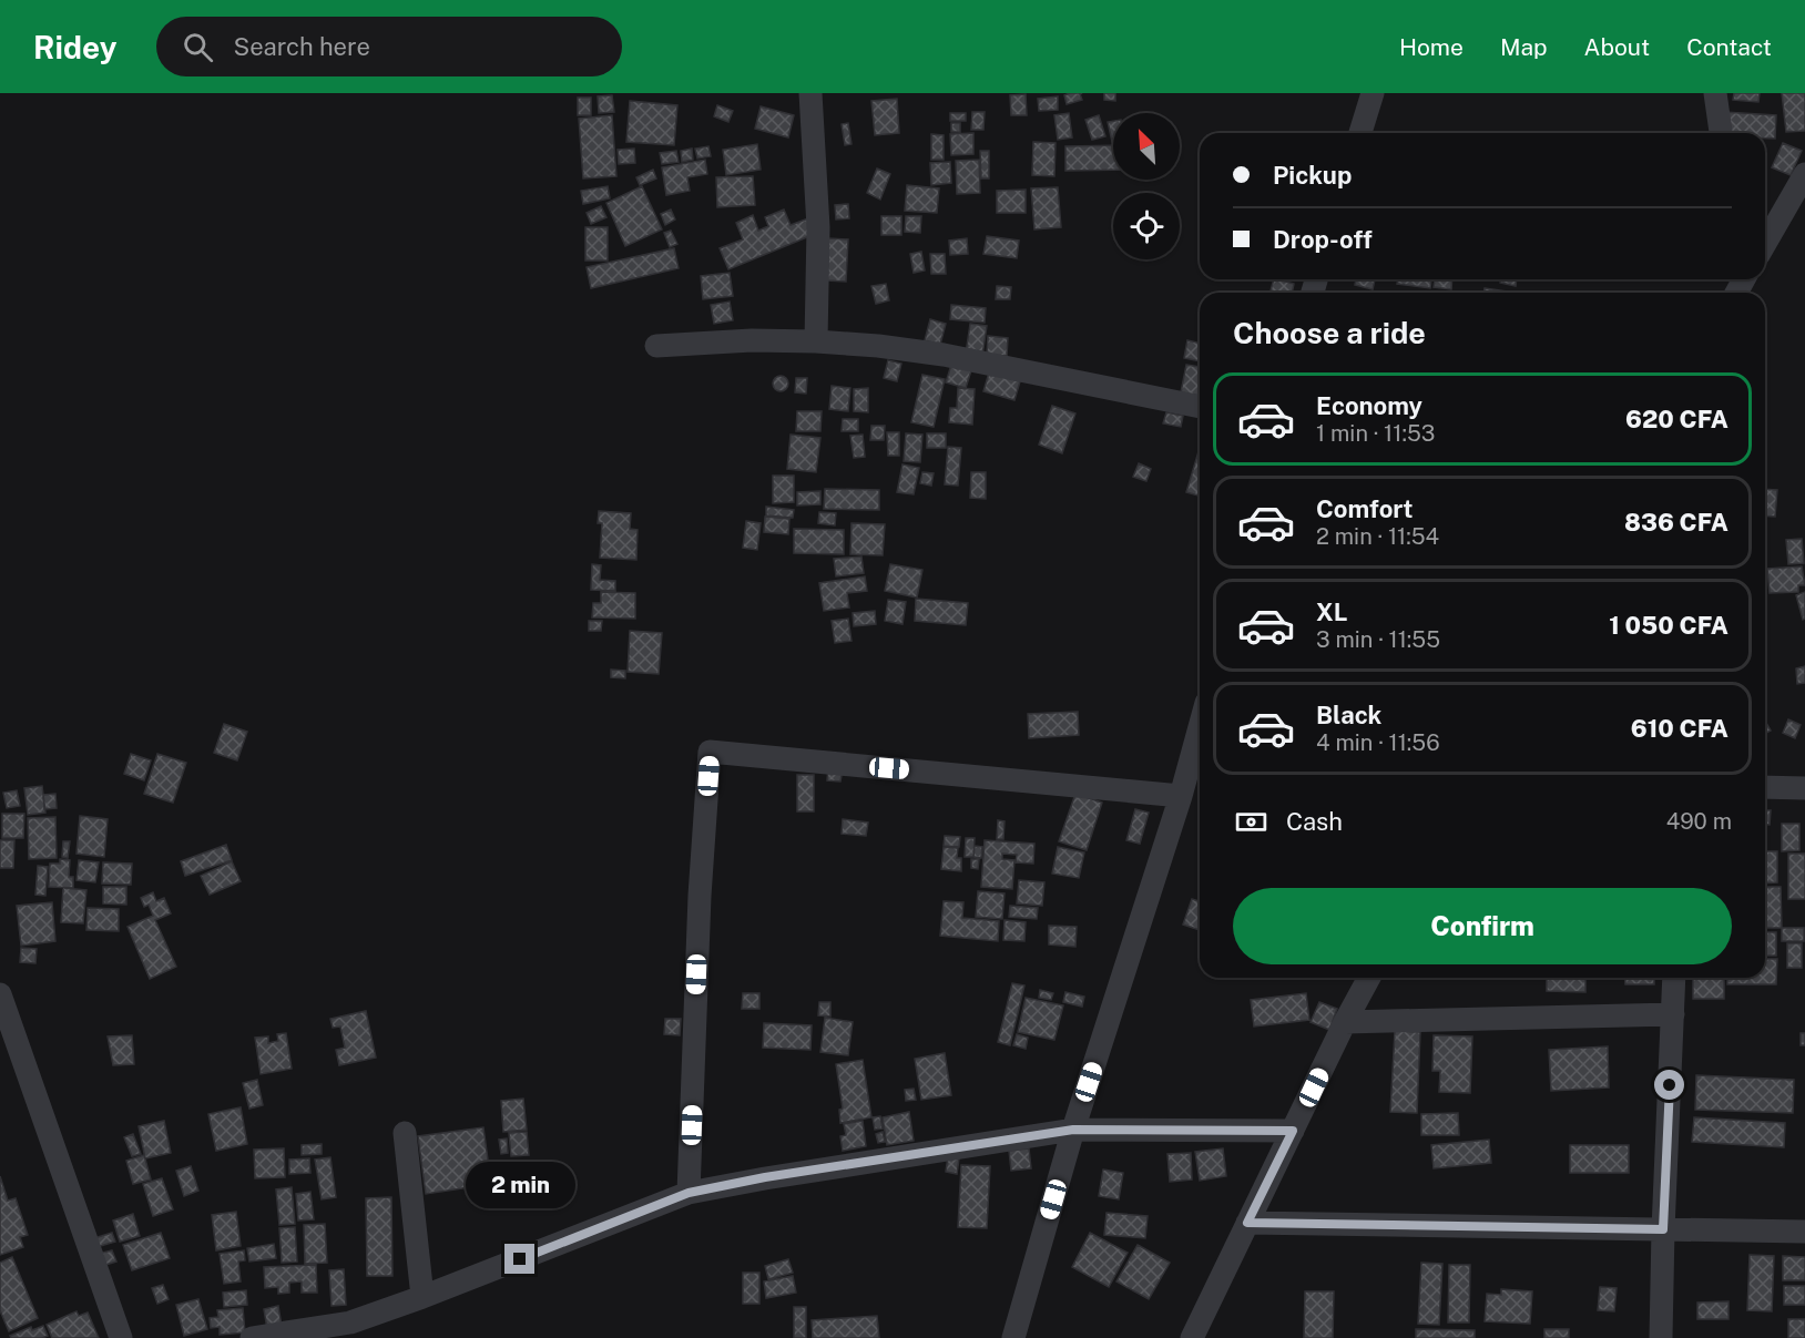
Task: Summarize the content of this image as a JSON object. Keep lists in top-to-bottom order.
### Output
{
  "north": "top left",
  "page": {
    "header": "Ridey",
    "search": "Search here",
    "nav": [
      "Home",
      "Map",
      "About",
      "Contact"
    ],
    "banner": ["Pickup", "Drop-off"],
    "heading": "Choose a ride",
    "list": [
      {
        "name": "Economy",
        "note": "1 min · 11:53",
        "value": "620 CFA"
      },
      {
        "name": "Comfort",
        "note": "2 min · 11:54",
        "value": "836 CFA"
      },
      {
        "name": "XL",
        "note": "3 min · 11:55",
        "value": "1 050 CFA"
      },
      {
        "name": "Black",
        "note": "4 min · 11:56",
        "value": "610 CFA"
      }
    ],
    "pay": ["Cash", "490 m"],
    "buttons": "Confirm",
    "bubble": "2 min"
  }
}
